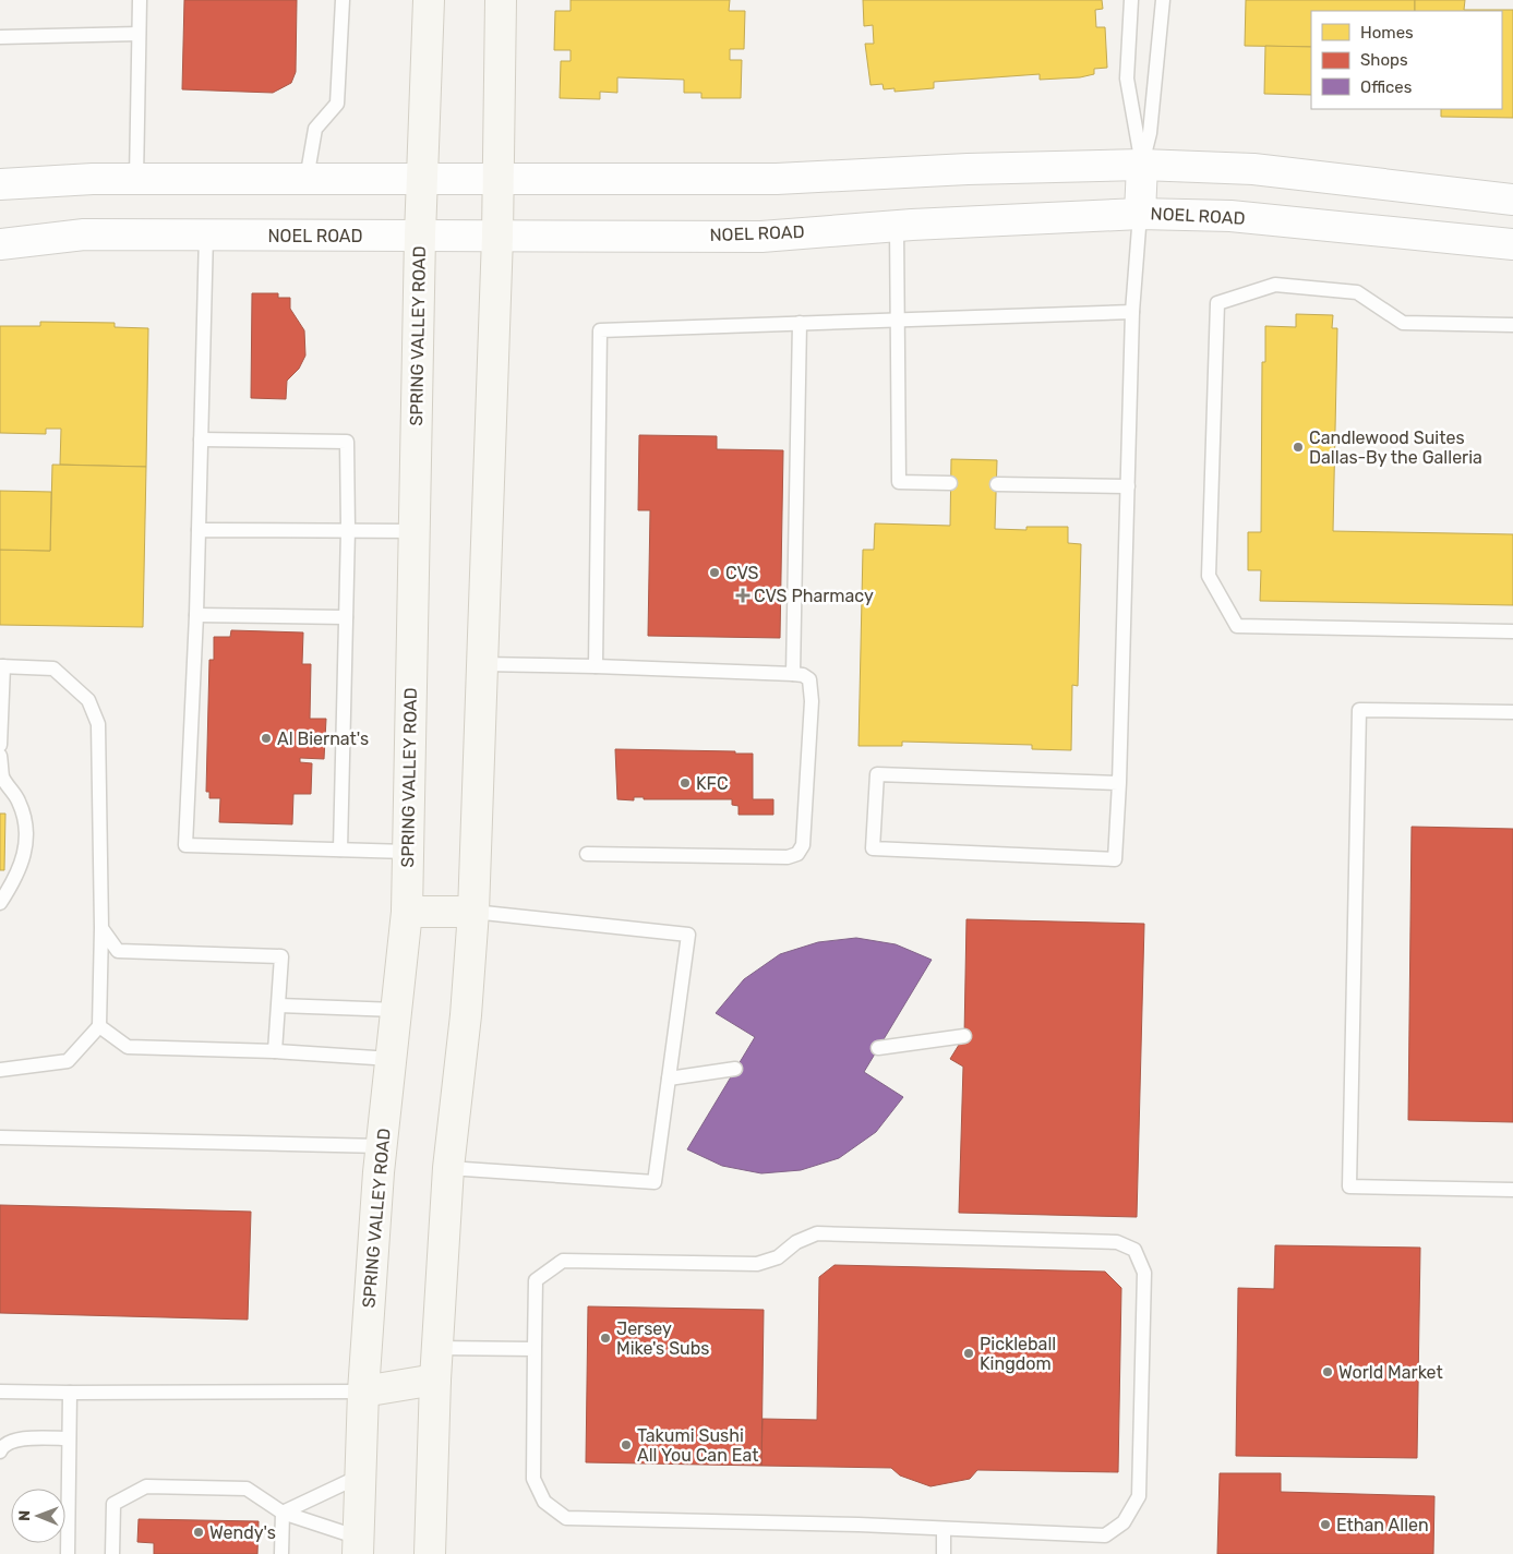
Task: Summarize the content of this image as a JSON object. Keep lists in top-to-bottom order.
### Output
{
  "streets": {
    "main road": ["SPRING VALLEY ROAD"],
    "street": ["NOEL ROAD"]
  },
  "crossings": [
    ["NOEL ROAD", "SPRING VALLEY ROAD"]
  ],
  "places": {
    "other": [
      "Candlewood Suites Dallas-By the Galleria",
      "CVS",
      "Al Biernat's",
      "KFC",
      "Jersey Mike's Subs",
      "Pickleball Kingdom",
      "World Market",
      "Takumi Sushi All You Can Eat",
      "Ethan Allen",
      "Wendy's"
    ],
    "health": ["CVS Pharmacy"]
  },
  "legend": ["Homes", "Shops", "Offices"],
  "north": "left"
}
